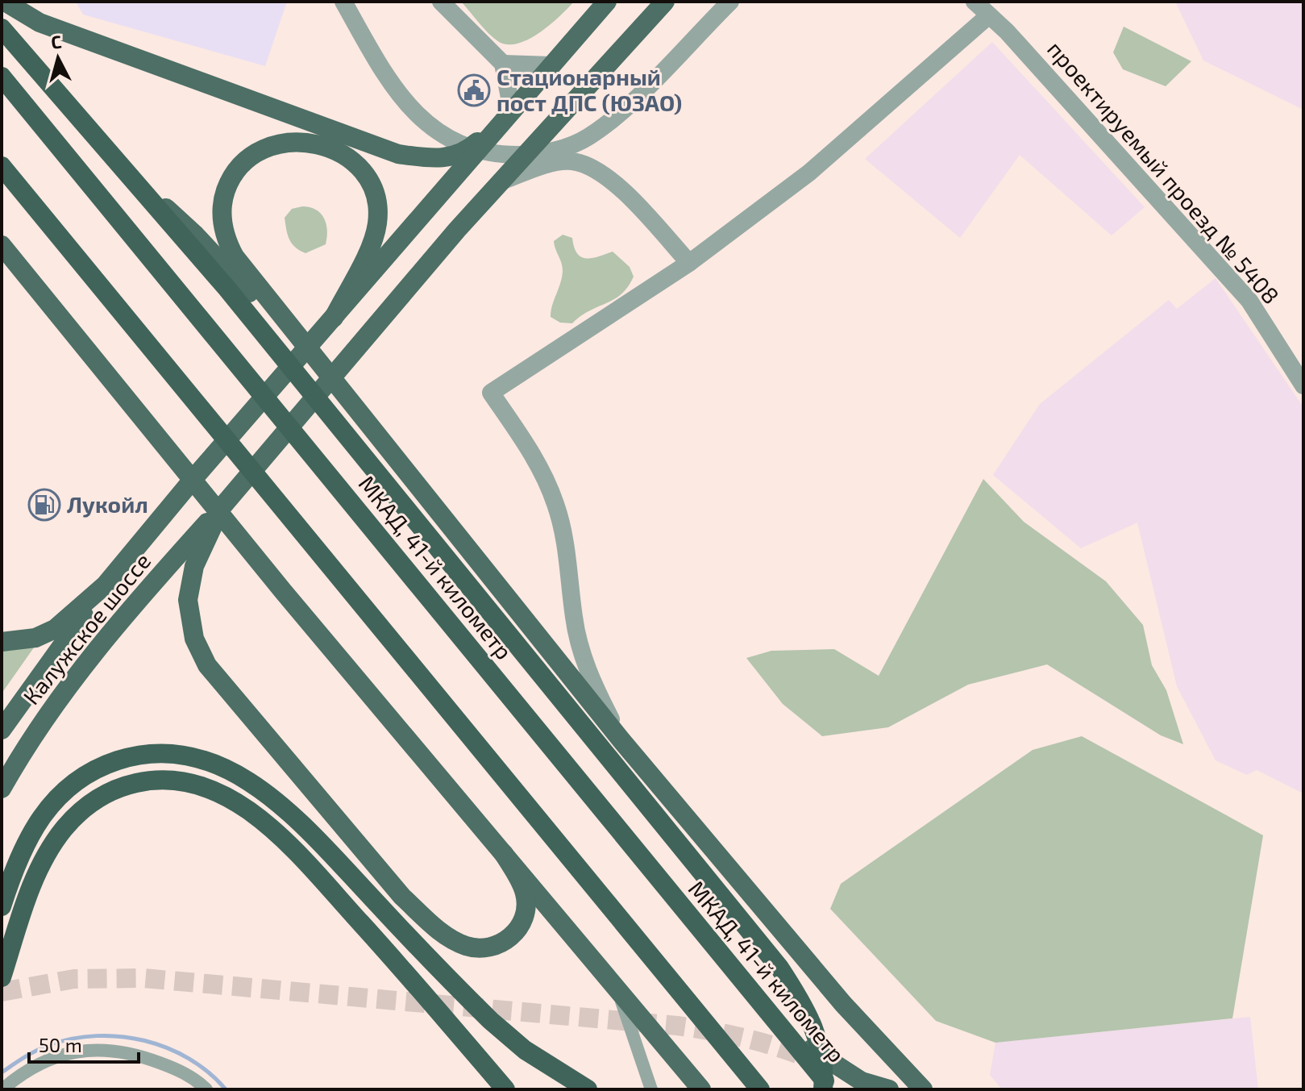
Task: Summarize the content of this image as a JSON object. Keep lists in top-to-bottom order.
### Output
{
  "streets": {
    "highway": ["МКАД, 41-й километр"],
    "main road": ["Калужское шоссе"],
    "street": ["проектируемый проезд № 5408"]
  },
  "places": {
    "public building": ["Стационарный пост ДПС (ЮЗАО)"],
    "fuel station": ["Лукойл"]
  },
  "scale_bar": "50 m",
  "north": "top"
}
